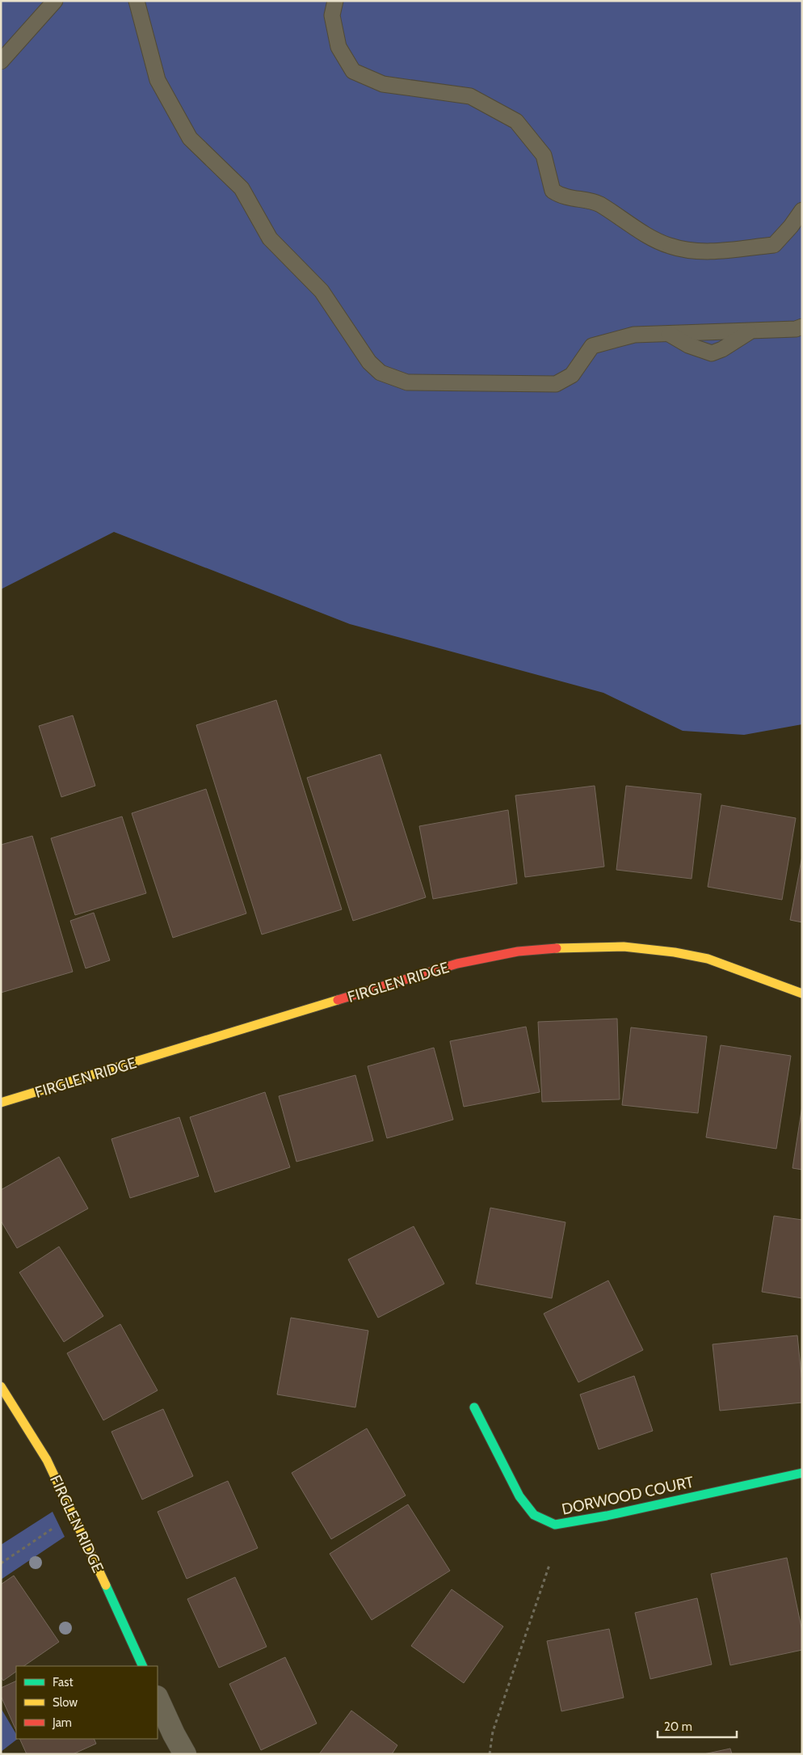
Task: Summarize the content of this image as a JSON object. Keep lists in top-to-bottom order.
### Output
{
  "streets": {
    "street": ["FIRGLEN RIDGE", "DORWOOD COURT"]
  },
  "legend": ["Fast", "Slow", "Jam"],
  "scale_bar": "20 m"
}
